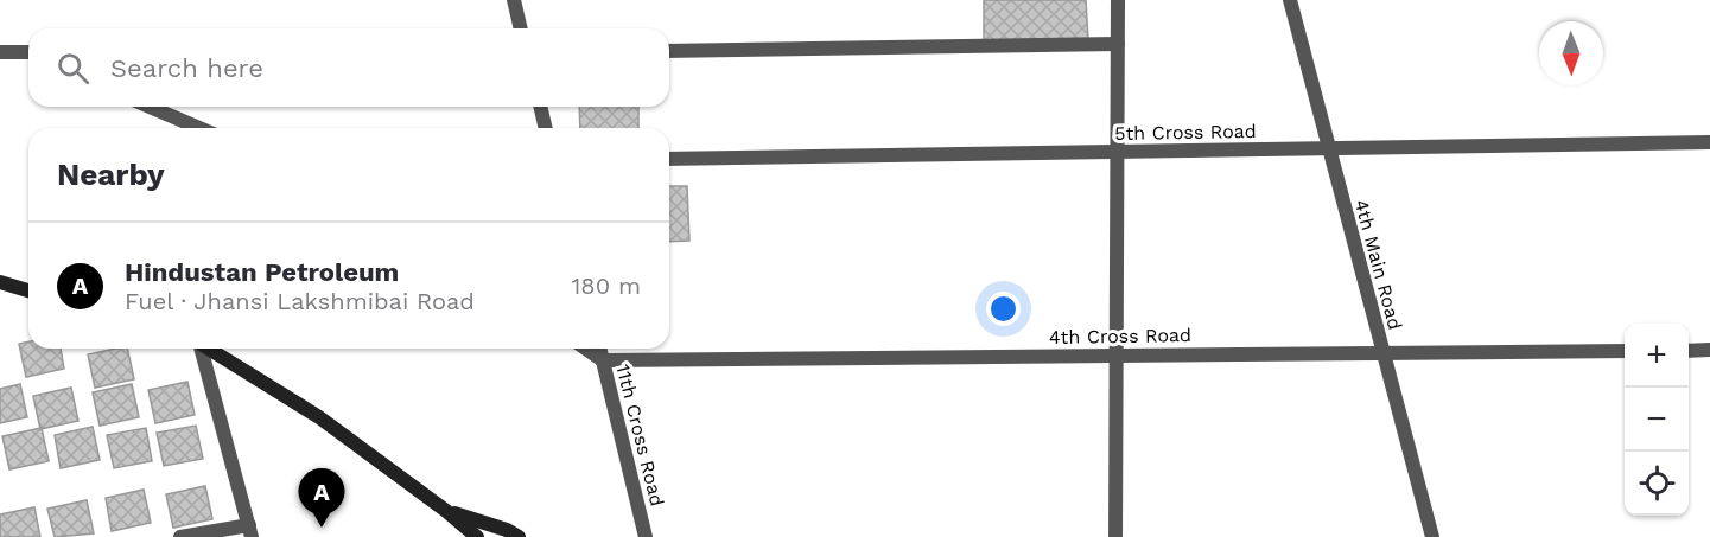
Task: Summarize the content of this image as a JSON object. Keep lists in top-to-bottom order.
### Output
{
  "streets": {
    "street": [
      "5th Cross Road",
      "4th Main Road",
      "4th Cross Road",
      "11th Cross Road"
    ]
  },
  "crossings": [
    ["5th Cross Road", "4th Main Road"],
    ["4th Main Road", "4th Cross Road"],
    ["4th Cross Road", "11th Cross Road"]
  ],
  "north": "bottom",
  "page": {
    "search": "Search here",
    "heading": "Nearby",
    "list": [
      {
        "mark": "A",
        "name": "Hindustan Petroleum",
        "note": "Fuel · Jhansi Lakshmibai Road",
        "value": "180 m"
      }
    ],
    "map_buttons": ["+", "−"],
    "pins": "A"
  }
}
